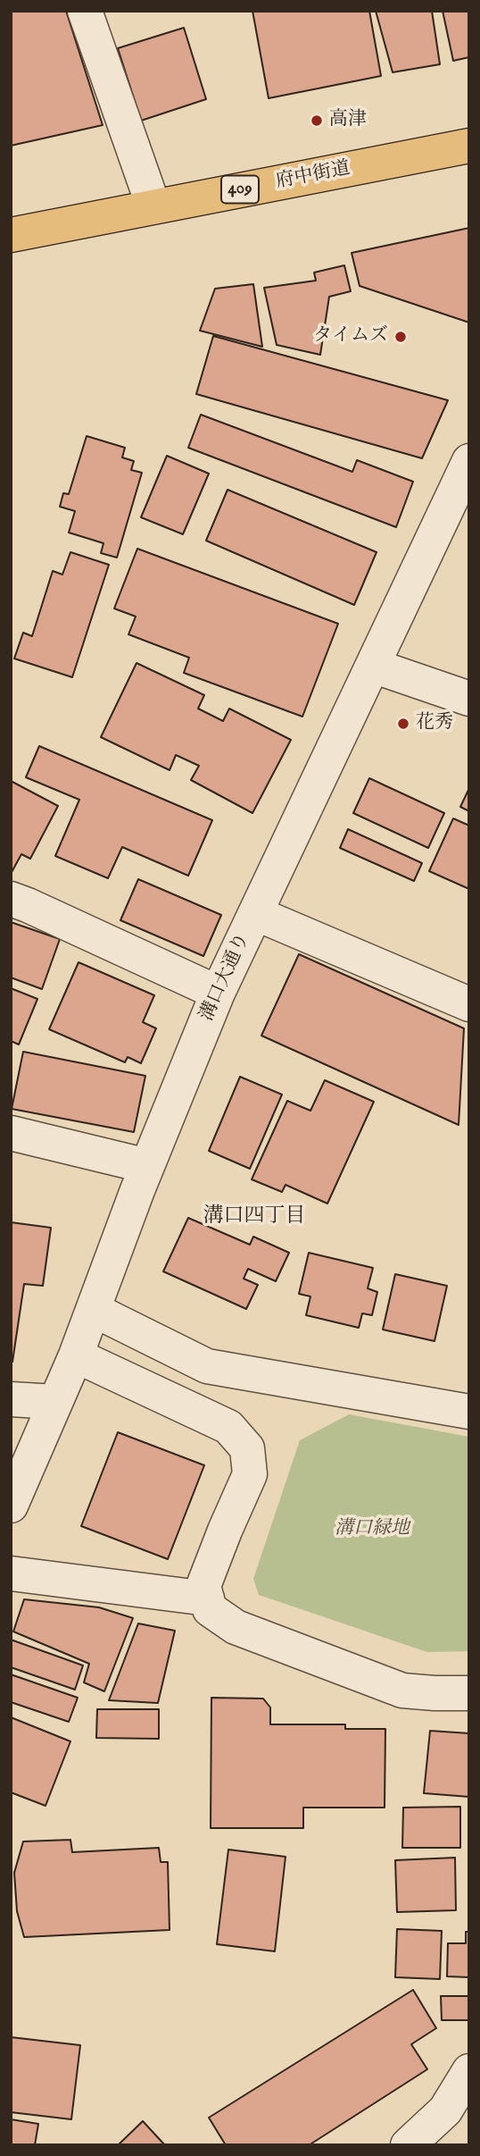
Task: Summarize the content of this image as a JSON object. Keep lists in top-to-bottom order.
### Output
{
  "streets": {
    "highway": ["府中街道", "409"],
    "street": ["溝口大通り"]
  },
  "districts": ["溝口四丁目"],
  "parks": ["溝口緑地"],
  "places": ["高津", "タイムズ", "花秀"]
}
